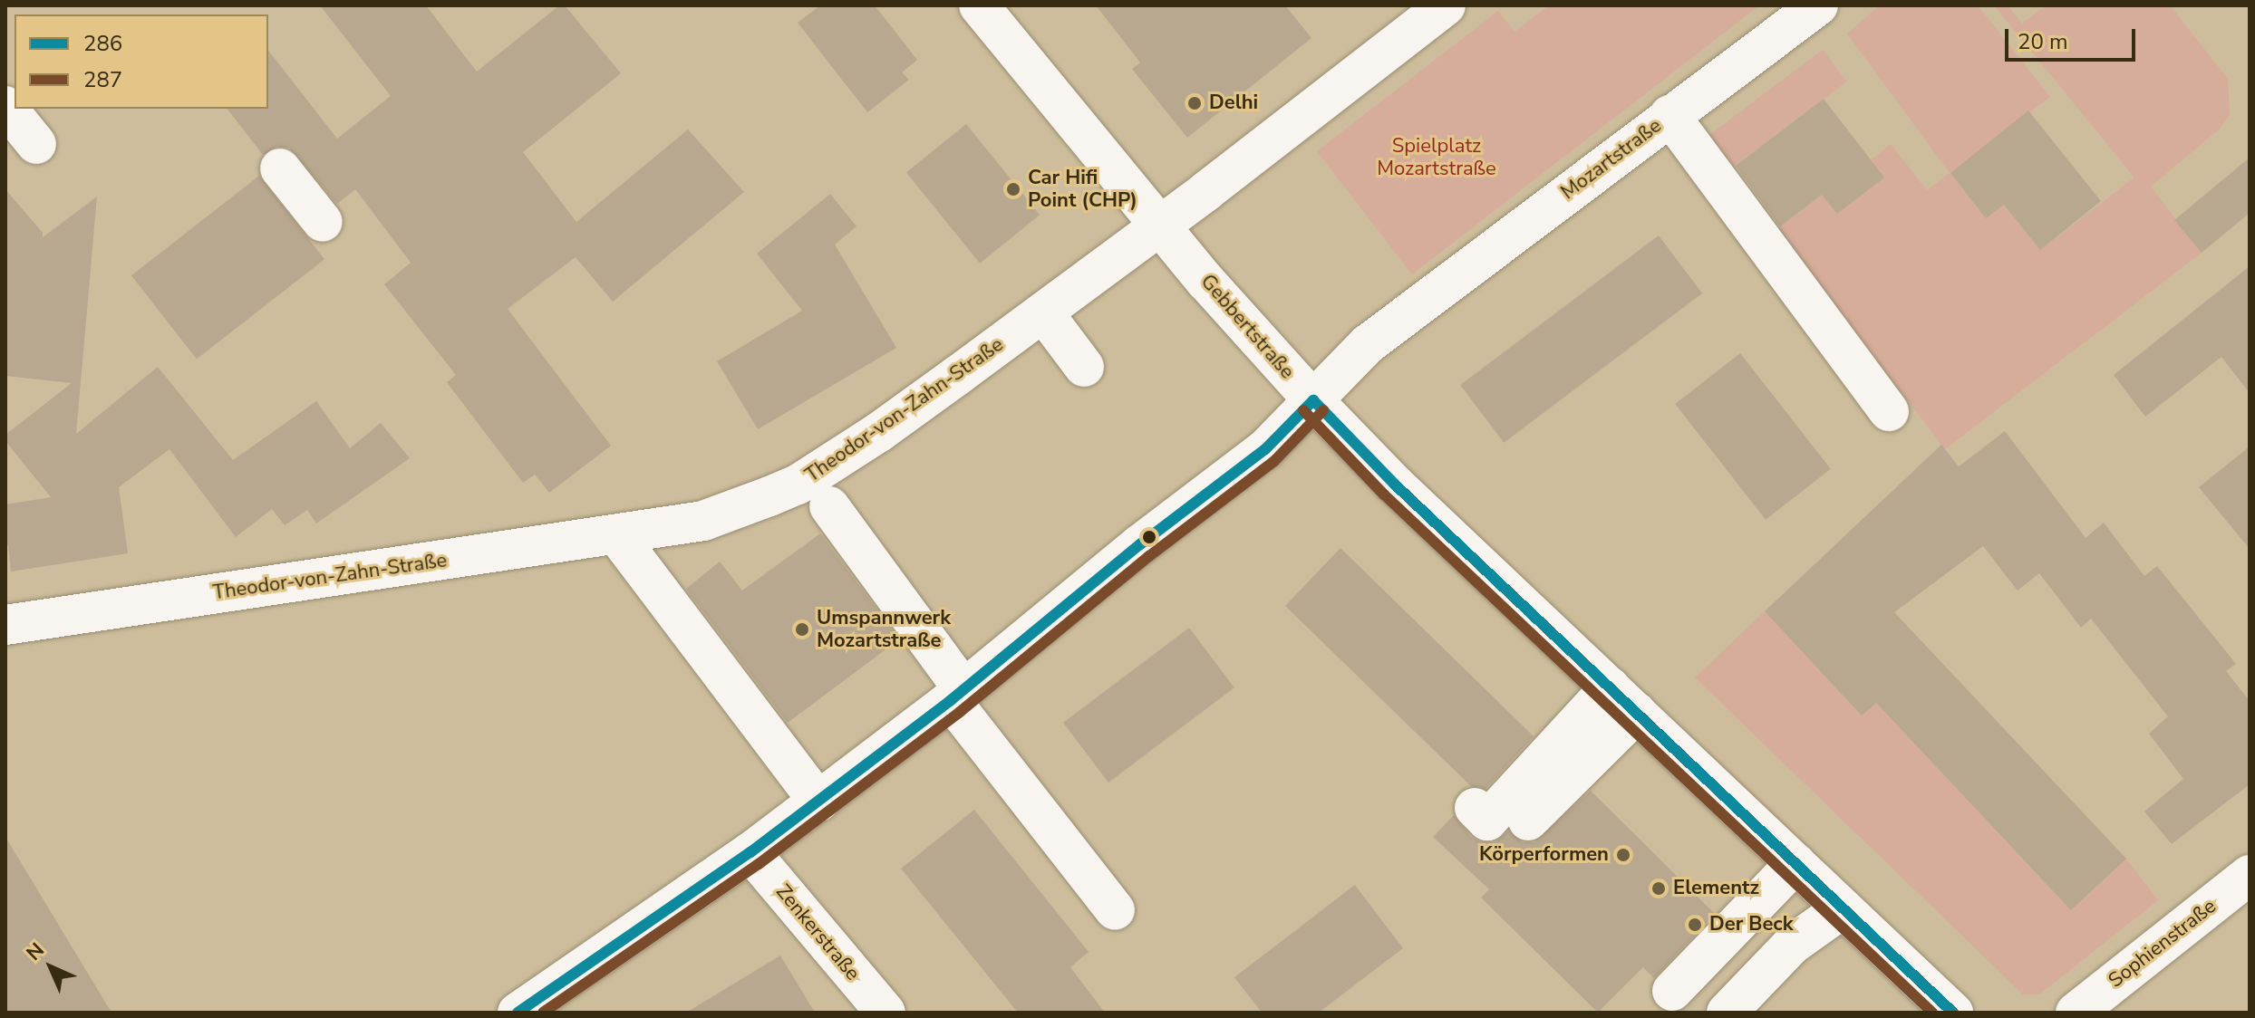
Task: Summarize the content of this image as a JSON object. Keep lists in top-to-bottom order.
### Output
{
  "streets": {
    "street": [
      "Mozartstraße",
      "Gebbertstraße",
      "Theodor-von-Zahn-Straße",
      "Zenkerstraße",
      "Sophienstraße"
    ]
  },
  "crossings": [
    ["Mozartstraße", "Gebbertstraße"],
    ["Mozartstraße", "Zenkerstraße"],
    ["Gebbertstraße", "Theodor-von-Zahn-Straße"]
  ],
  "parks": ["Spielplatz Mozartstraße"],
  "places": [
    "Delhi",
    "Car Hifi Point (CHP)",
    "Umspannwerk Mozartstraße",
    "Körperformen",
    "Elementz",
    "Der Beck"
  ],
  "lines": ["transit line 286", "transit line 287"],
  "legend": ["286", "287"],
  "scale_bar": "20 m",
  "north": "top left"
}
